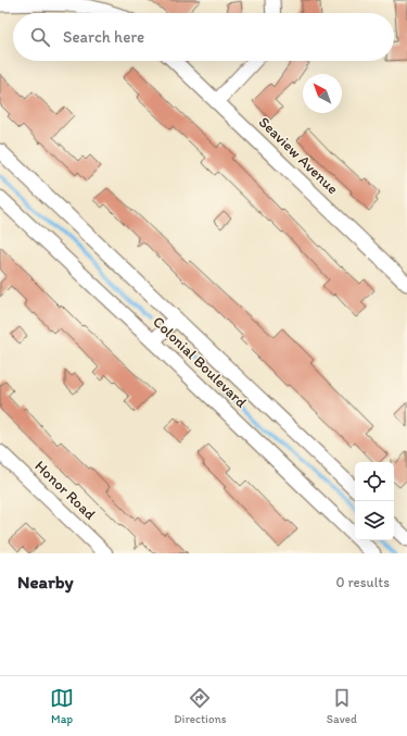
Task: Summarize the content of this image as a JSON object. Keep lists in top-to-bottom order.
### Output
{
  "streets": {
    "street": ["Seaview Avenue", "Colonial Boulevard", "Honor Road"]
  },
  "north": "top left",
  "page": {
    "search": "Search here",
    "heading": ["Nearby", "0 results"],
    "nav": ["Map", "Directions", "Saved"]
  }
}
